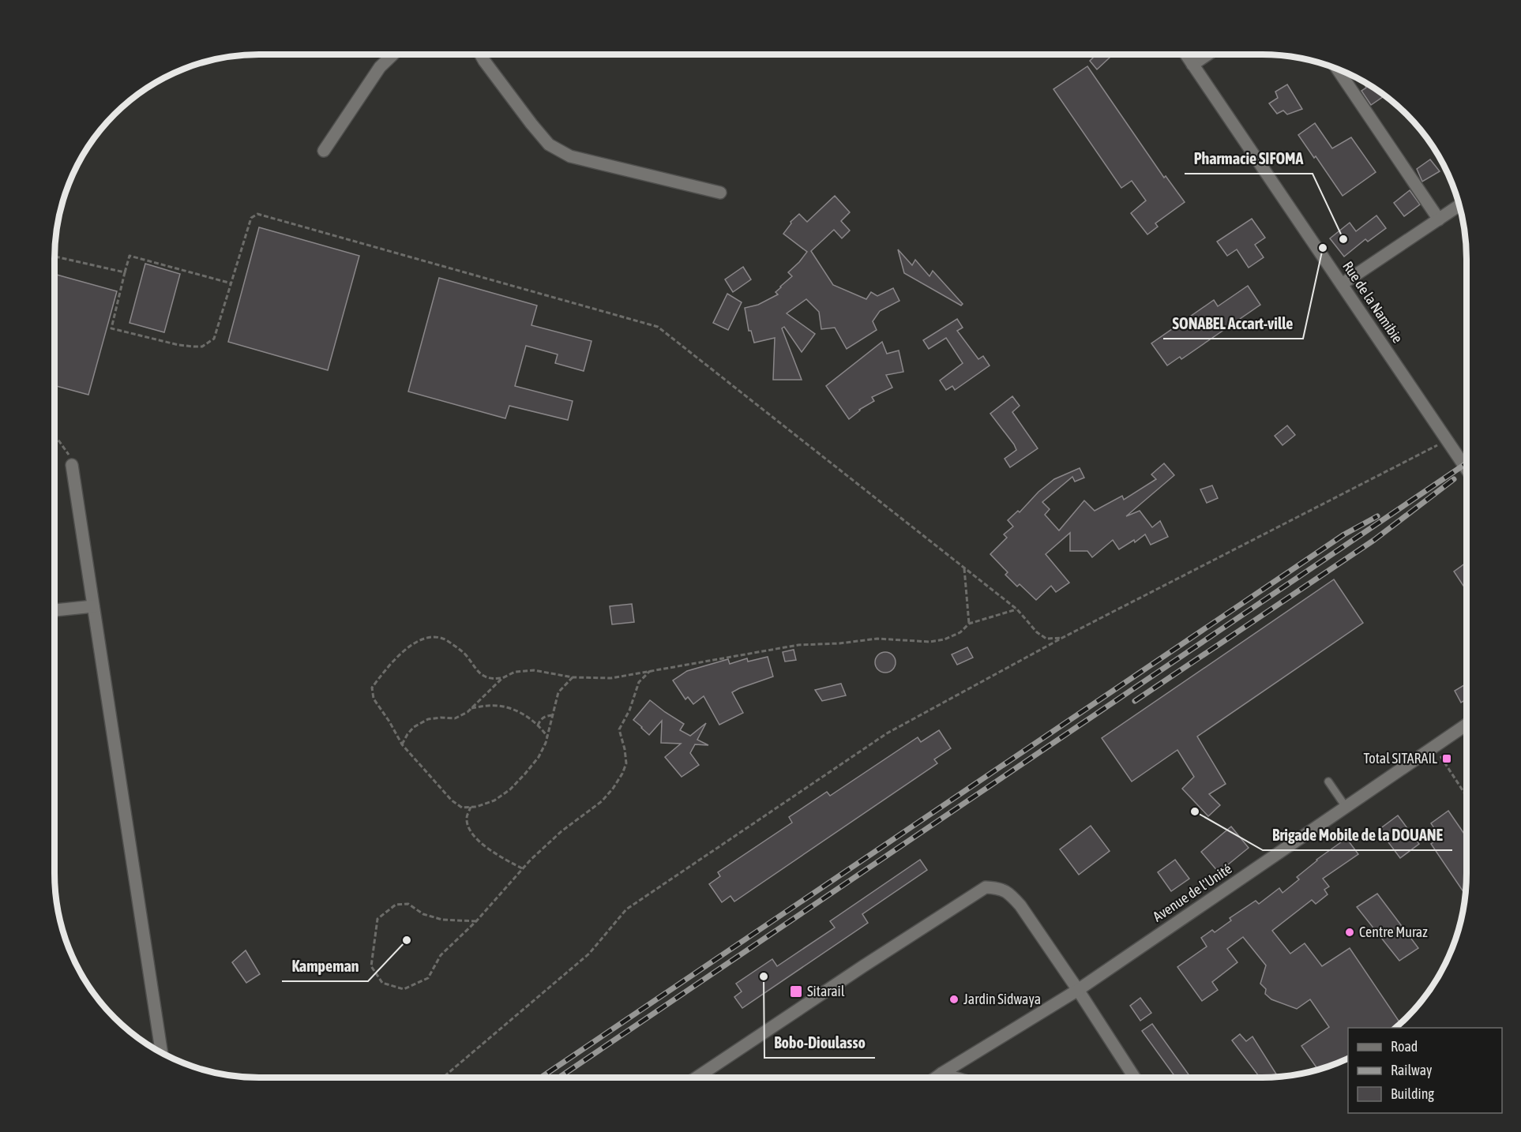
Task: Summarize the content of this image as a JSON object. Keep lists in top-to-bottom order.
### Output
{
  "streets": {
    "street": ["Rue de la Namibie", "Avenue de l'Unité"]
  },
  "places": {
    "other": [
      "Pharmacie SIFOMA",
      "SONABEL Accart-ville",
      "Brigade Mobile de la DOUANE",
      "Centre Muraz",
      "Kampeman",
      "Bobo-Dioulasso",
      "Jardin Sidwaya"
    ],
    "transit": ["Total SITARAIL", "Sitarail"]
  },
  "legend": ["Road", "Railway", "Building"]
}
